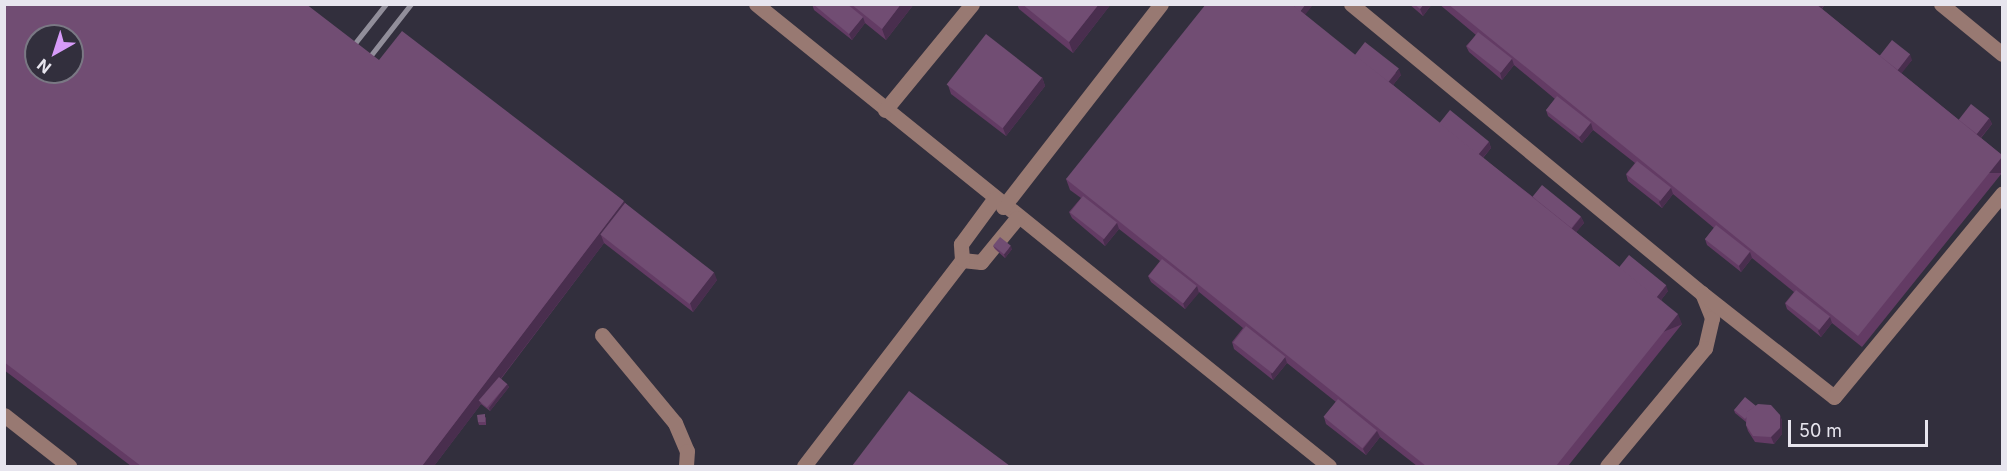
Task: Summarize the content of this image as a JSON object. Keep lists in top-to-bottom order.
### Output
{
  "scale_bar": "50 m",
  "north": "bottom left"
}
